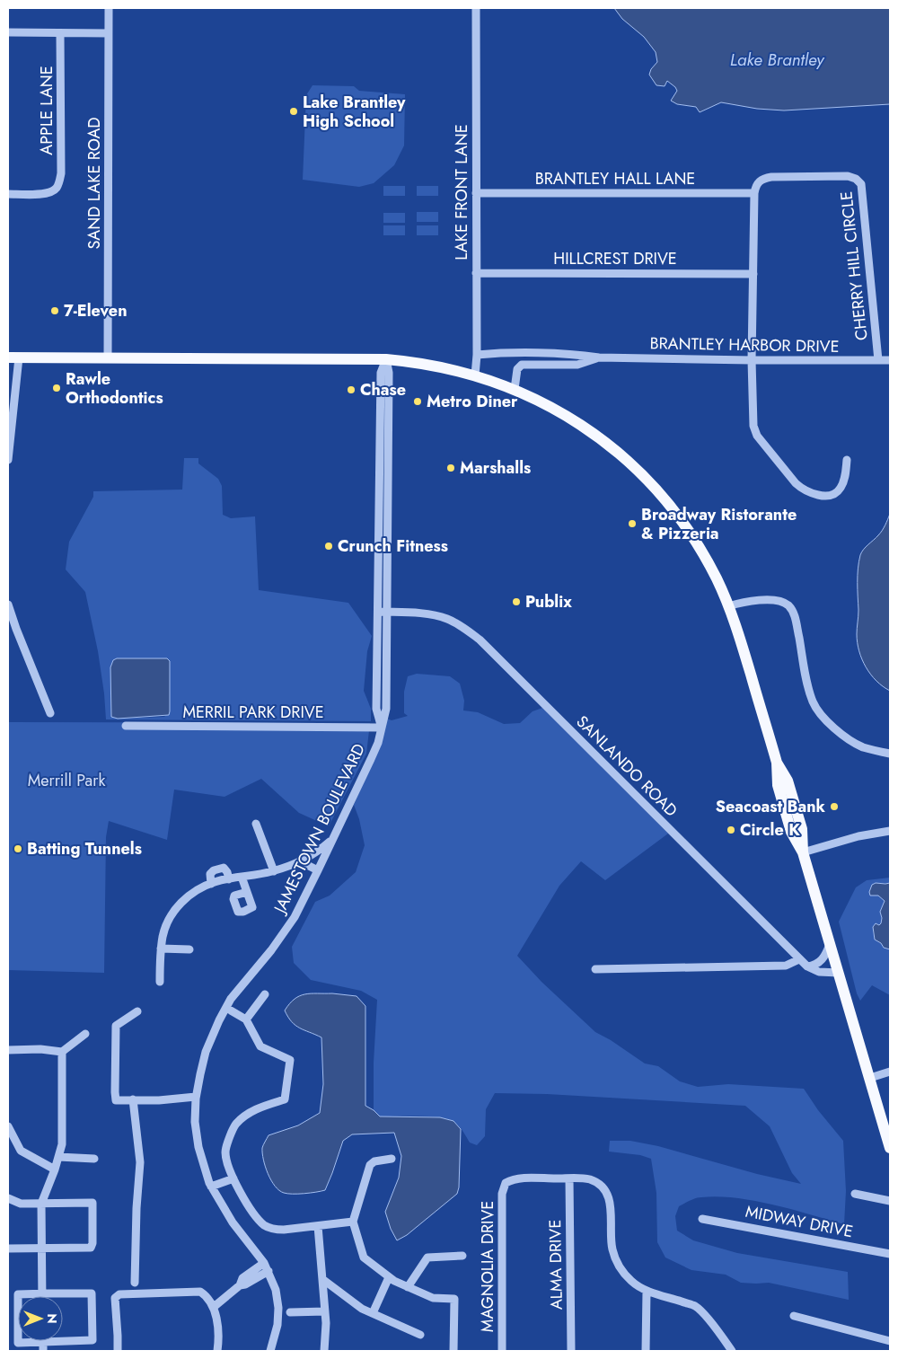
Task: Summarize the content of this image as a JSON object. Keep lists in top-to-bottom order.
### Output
{
  "streets": {
    "street": [
      "APPLE LANE",
      "BRANTLEY HALL LANE",
      "SAND LAKE ROAD",
      "LAKE FRONT LANE",
      "HILLCREST DRIVE",
      "CHERRY HILL CIRCLE",
      "BRANTLEY HARBOR DRIVE",
      "MERRIL PARK DRIVE",
      "SANLANDO ROAD",
      "JAMESTOWN BOULEVARD",
      "MIDWAY DRIVE",
      "ALMA DRIVE",
      "MAGNOLIA DRIVE"
    ]
  },
  "crossings": [
    ["BRANTLEY HALL LANE", "LAKE FRONT LANE"],
    ["BRANTLEY HALL LANE", "CHERRY HILL CIRCLE"],
    ["LAKE FRONT LANE", "HILLCREST DRIVE"],
    ["LAKE FRONT LANE", "BRANTLEY HARBOR DRIVE"],
    ["CHERRY HILL CIRCLE", "BRANTLEY HARBOR DRIVE"],
    ["MERRIL PARK DRIVE", "JAMESTOWN BOULEVARD"],
    ["SANLANDO ROAD", "JAMESTOWN BOULEVARD"],
    ["ALMA DRIVE", "MAGNOLIA DRIVE"]
  ],
  "water": ["Lake Brantley"],
  "parks": ["Merrill Park"],
  "places": [
    "Lake Brantley High School",
    "7-Eleven",
    "Rawle Orthodontics",
    "Chase",
    "Metro Diner",
    "Marshalls",
    "Broadway Ristorante & Pizzeria",
    "Crunch Fitness",
    "Publix",
    "Seacoast Bank",
    "Circle K",
    "Batting Tunnels"
  ],
  "north": "right"
}
